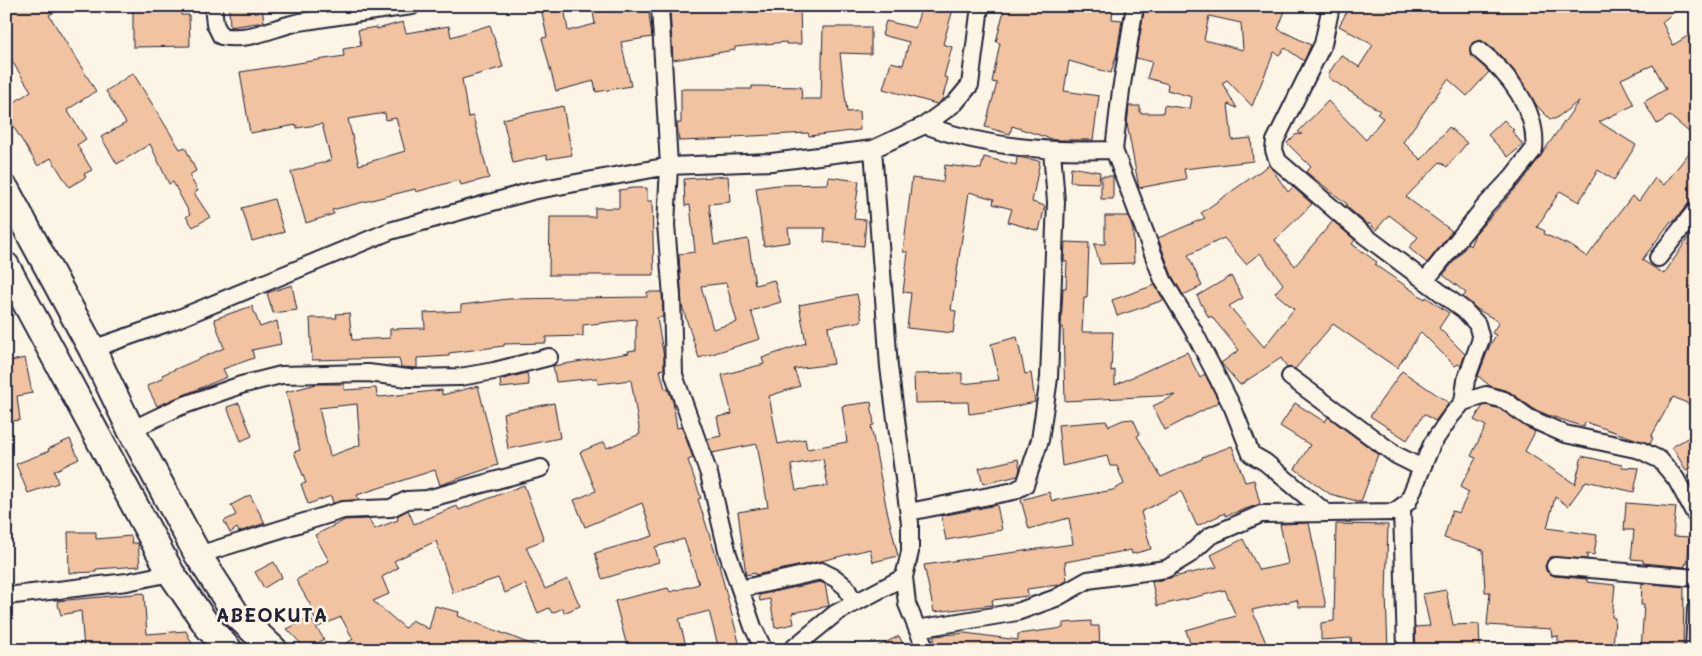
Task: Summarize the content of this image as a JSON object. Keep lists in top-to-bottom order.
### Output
{
  "districts": ["ABEOKUTA"]
}
